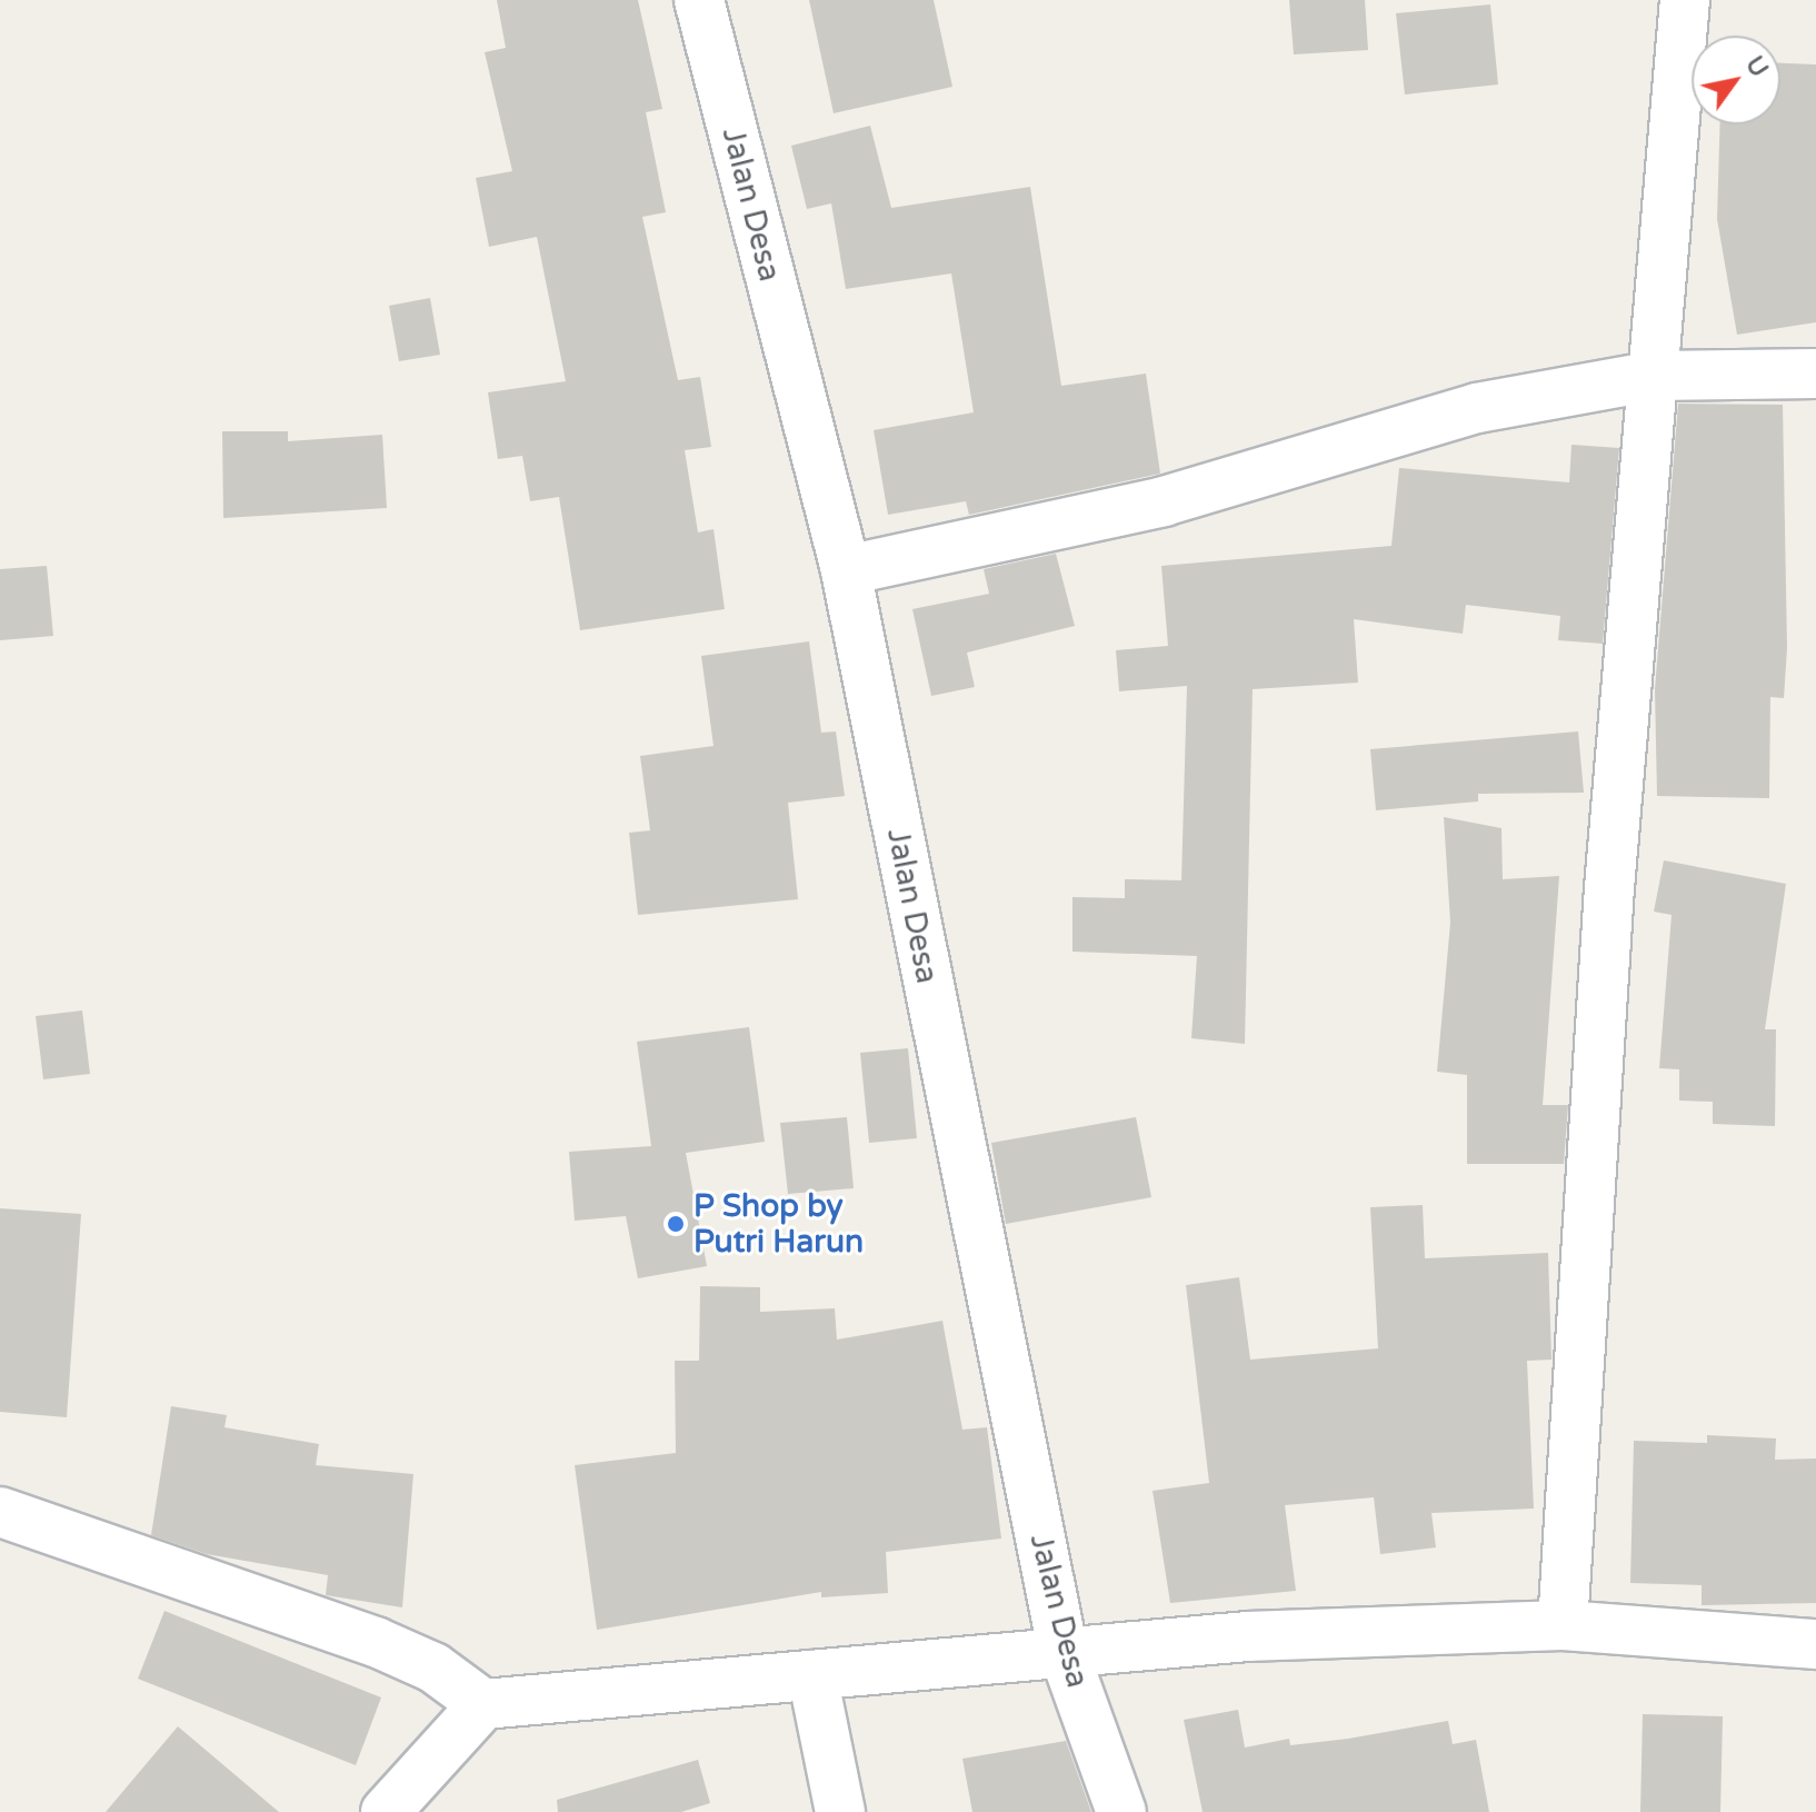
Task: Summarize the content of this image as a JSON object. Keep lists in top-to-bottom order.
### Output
{
  "streets": {
    "street": ["Jalan Desa"]
  },
  "places": ["P Shop by Putri Harun"],
  "north": "top right"
}
